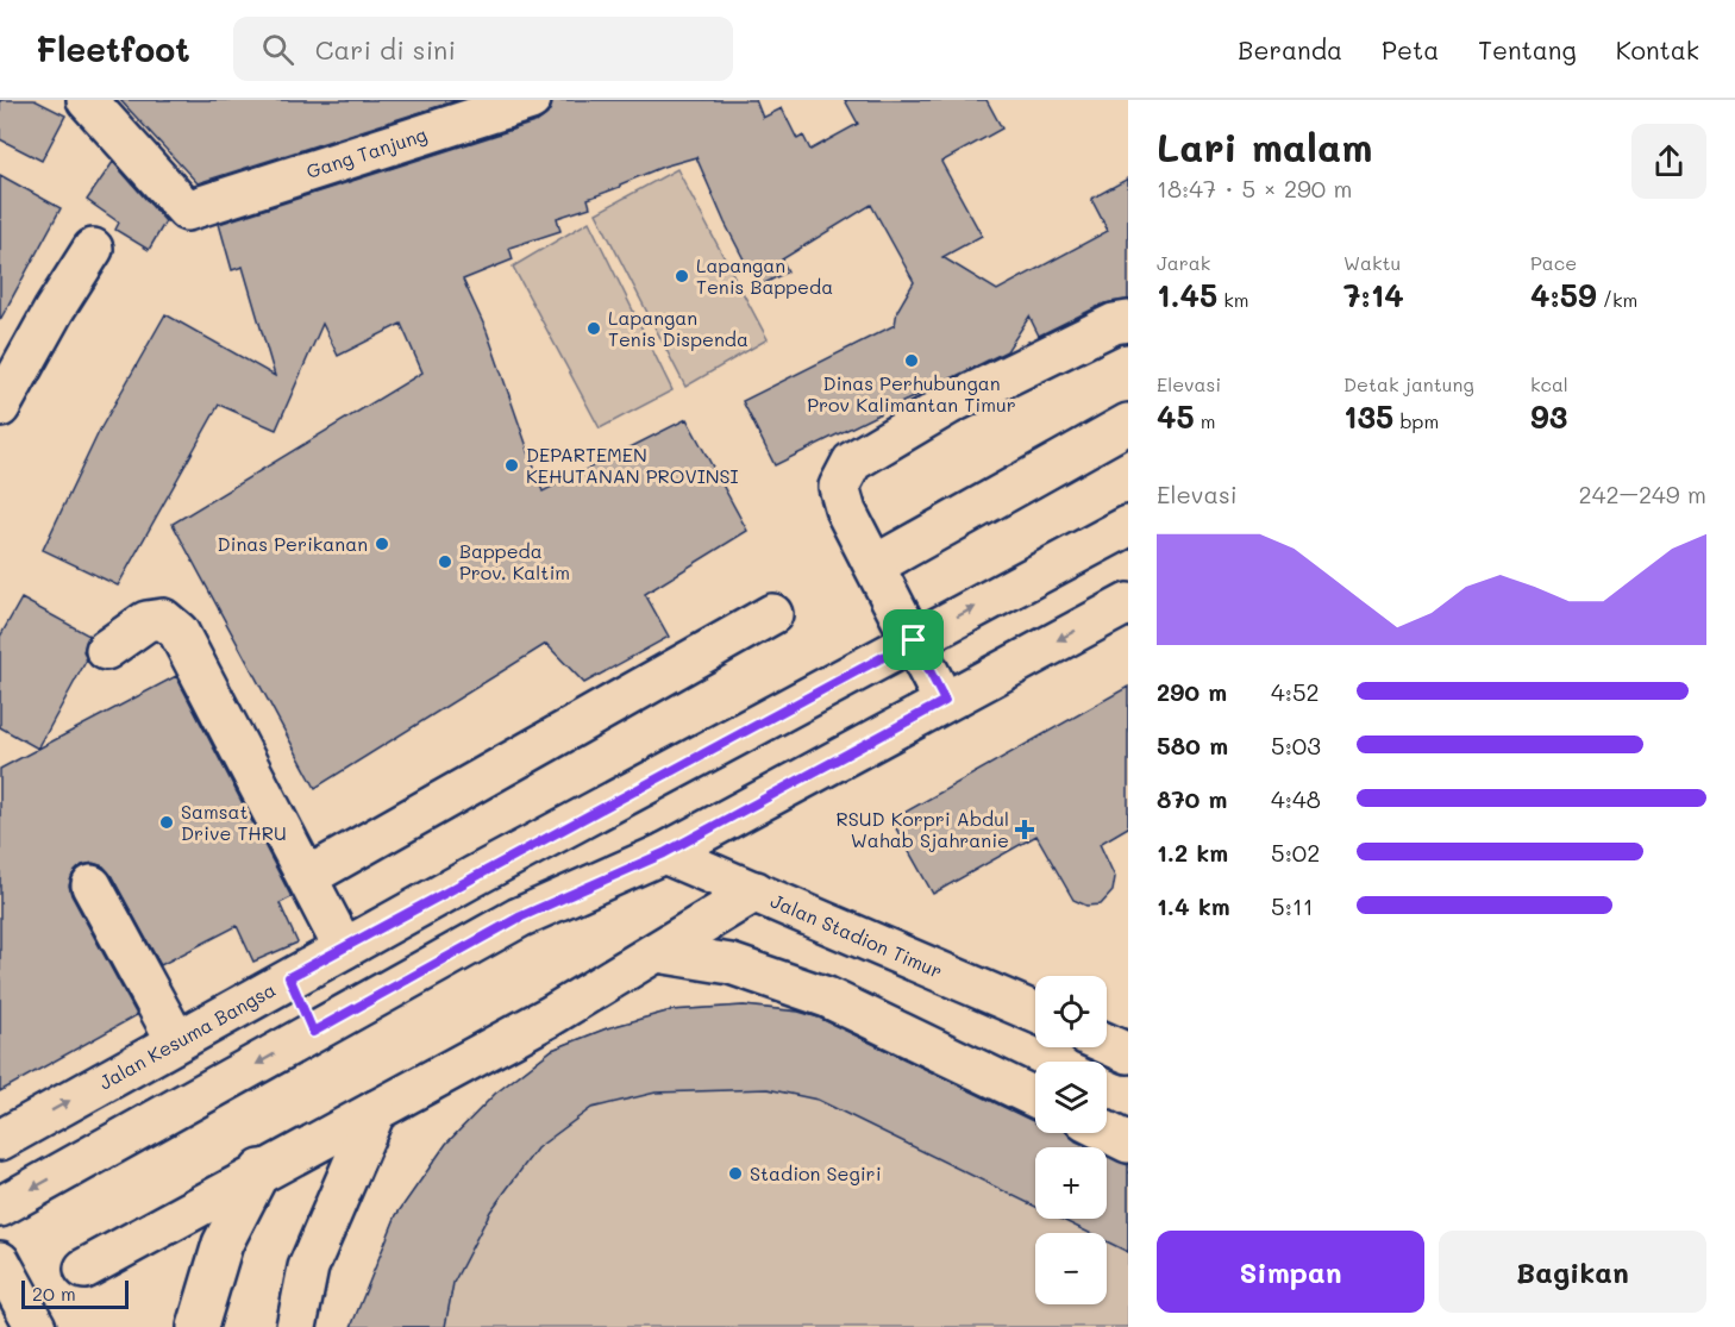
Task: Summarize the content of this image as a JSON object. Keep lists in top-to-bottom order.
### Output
{
  "streets": {
    "street": ["Gang Tanjung", "Jalan Stadion Timur", "Jalan Kesuma Bangsa"]
  },
  "places": {
    "other": [
      "Lapangan Tenis Bappeda",
      "Lapangan Tenis Dispenda",
      "Dinas Perhubungan Prov Kalimantan Timur",
      "DEPARTEMEN KEHUTANAN PROVINSI",
      "Dinas Perikanan",
      "Bappeda Prov. Kaltim",
      "Samsat Drive THRU",
      "Stadion Segiri"
    ],
    "health": ["RSUD Korpri Abdul Wahab Sjahranie"]
  },
  "scale_bar": "20 m",
  "page": {
    "header": "Fleetfoot",
    "search": "Cari di sini",
    "nav": [
      "Beranda",
      "Peta",
      "Tentang",
      "Kontak"
    ],
    "heading": ["Lari malam", "18:47 · 5 × 290 m"],
    "stats": [
      ["Jarak", "1.45 km"],
      ["Waktu", "7:14"],
      ["Pace", "4:59 /km"],
      ["Elevasi", "45 m"],
      ["Detak jantung", "135 bpm"],
      ["kcal", "93"]
    ],
    "chart": ["Elevasi", "242–249 m"],
    "list": [
      {
        "name": "290 m",
        "note": "4:52"
      },
      {
        "name": "580 m",
        "note": "5:03"
      },
      {
        "name": "870 m",
        "note": "4:48"
      },
      {
        "name": "1.2 km",
        "note": "5:02"
      },
      {
        "name": "1.4 km",
        "note": "5:11"
      }
    ],
    "map_buttons": ["+", "−"],
    "buttons": ["Simpan", "Bagikan"],
    "scale": "20 m"
  }
}
